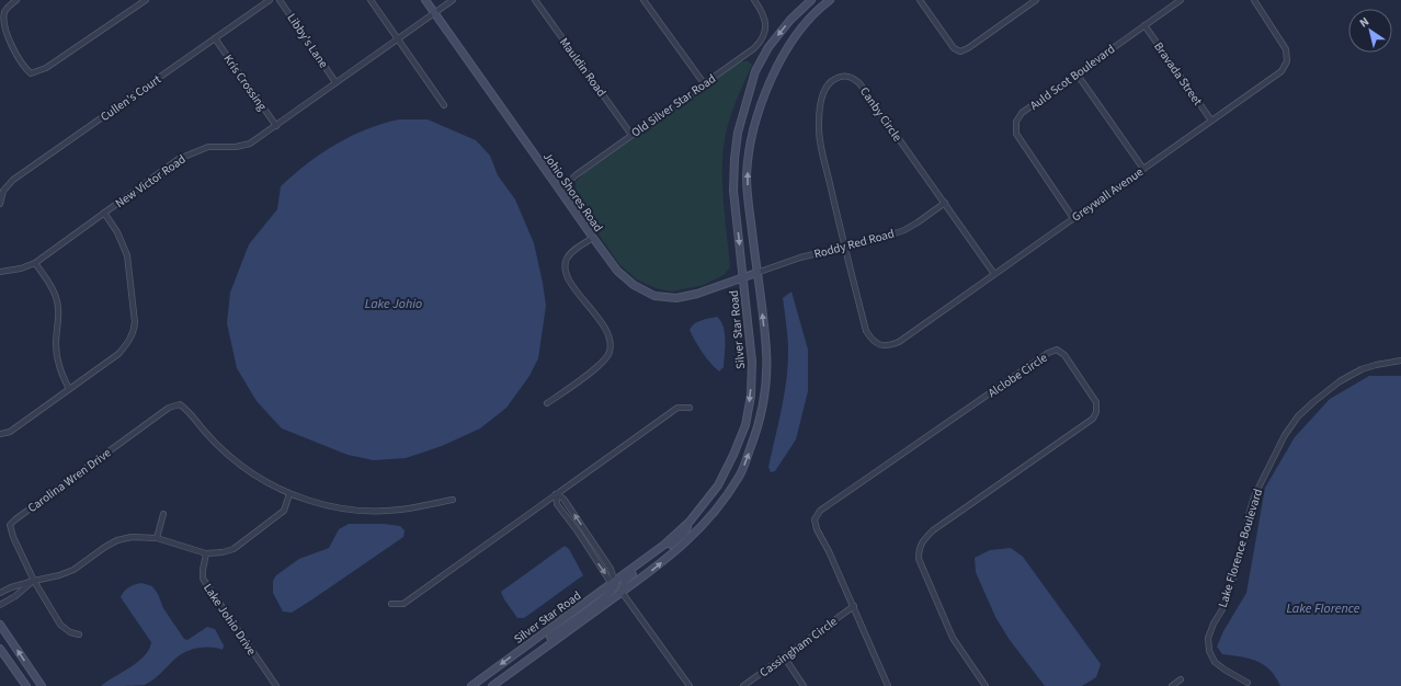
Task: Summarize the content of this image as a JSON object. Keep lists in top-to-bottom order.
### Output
{
  "streets": {
    "main road": ["Johio Shores Road", "Silver Star Road"],
    "street": [
      "Libby's Lane",
      "Mauldin Road",
      "Bravada Street",
      "Auld Scot Boulevard",
      "Kris Crossing",
      "Cullen's Court",
      "Old Silver Star Road",
      "Canby Circle",
      "New Victor Road",
      "Greywall Avenue",
      "Roddy Red Road",
      "Alclobe Circle",
      "Carolina Wren Drive",
      "Lake Florence Boulevard",
      "Lake Johio Drive",
      "Cassingham Circle"
    ]
  },
  "crossings": [
    ["Libby's Lane", "New Victor Road"],
    ["Mauldin Road", "Old Silver Star Road"],
    ["Bravada Street", "Auld Scot Boulevard"],
    ["Bravada Street", "Greywall Avenue"],
    ["Auld Scot Boulevard", "Greywall Avenue"],
    ["Kris Crossing", "Cullen's Court"],
    ["Kris Crossing", "New Victor Road"],
    ["Old Silver Star Road", "Johio Shores Road"],
    ["Canby Circle", "Greywall Avenue"],
    ["Canby Circle", "Roddy Red Road"],
    ["New Victor Road", "Johio Shores Road"],
    ["Johio Shores Road", "Roddy Red Road"],
    ["Johio Shores Road", "Silver Star Road"],
    ["Roddy Red Road", "Silver Star Road"],
    ["Alclobe Circle", "Cassingham Circle"]
  ],
  "water": ["Lake Johio", "Lake Florence"],
  "north": "top left"
}
